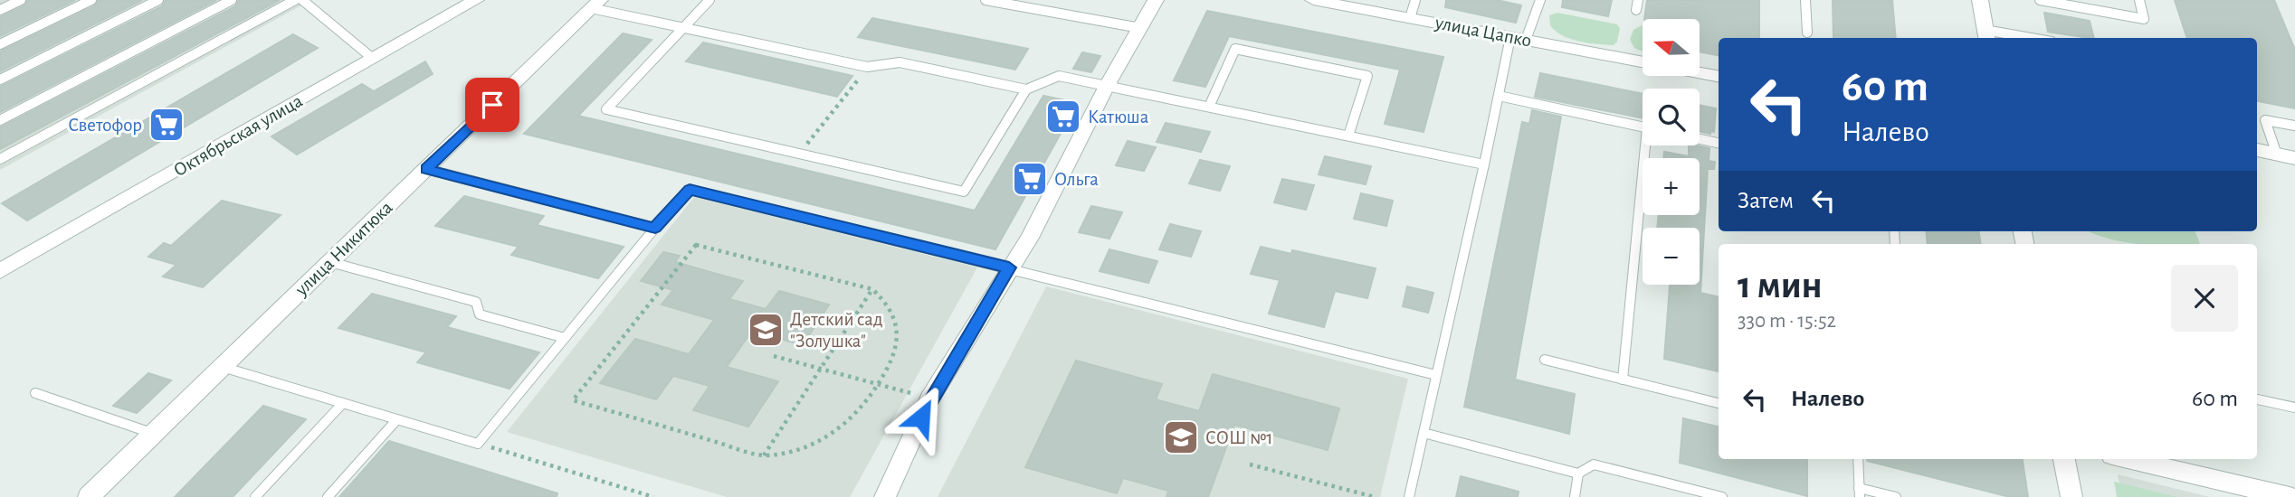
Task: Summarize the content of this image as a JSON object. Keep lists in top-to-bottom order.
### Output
{
  "streets": {
    "street": ["улица Цапко", "Октябрьская улица", "улица Никитюка"]
  },
  "places": {
    "supermarket": ["Катюша", "Светофор", "Ольга"],
    "school or university": ["Детский сад \"Золушка\"", "СОШ №1"]
  },
  "north": "left",
  "page": {
    "map_buttons": ["+", "−"],
    "turn": ["60 m", "Налево"],
    "then": "Затем",
    "heading": ["1 мин", "330 m · 15:52"],
    "list": [
      {
        "name": "Налево",
        "value": "60 m"
      }
    ]
  }
}
